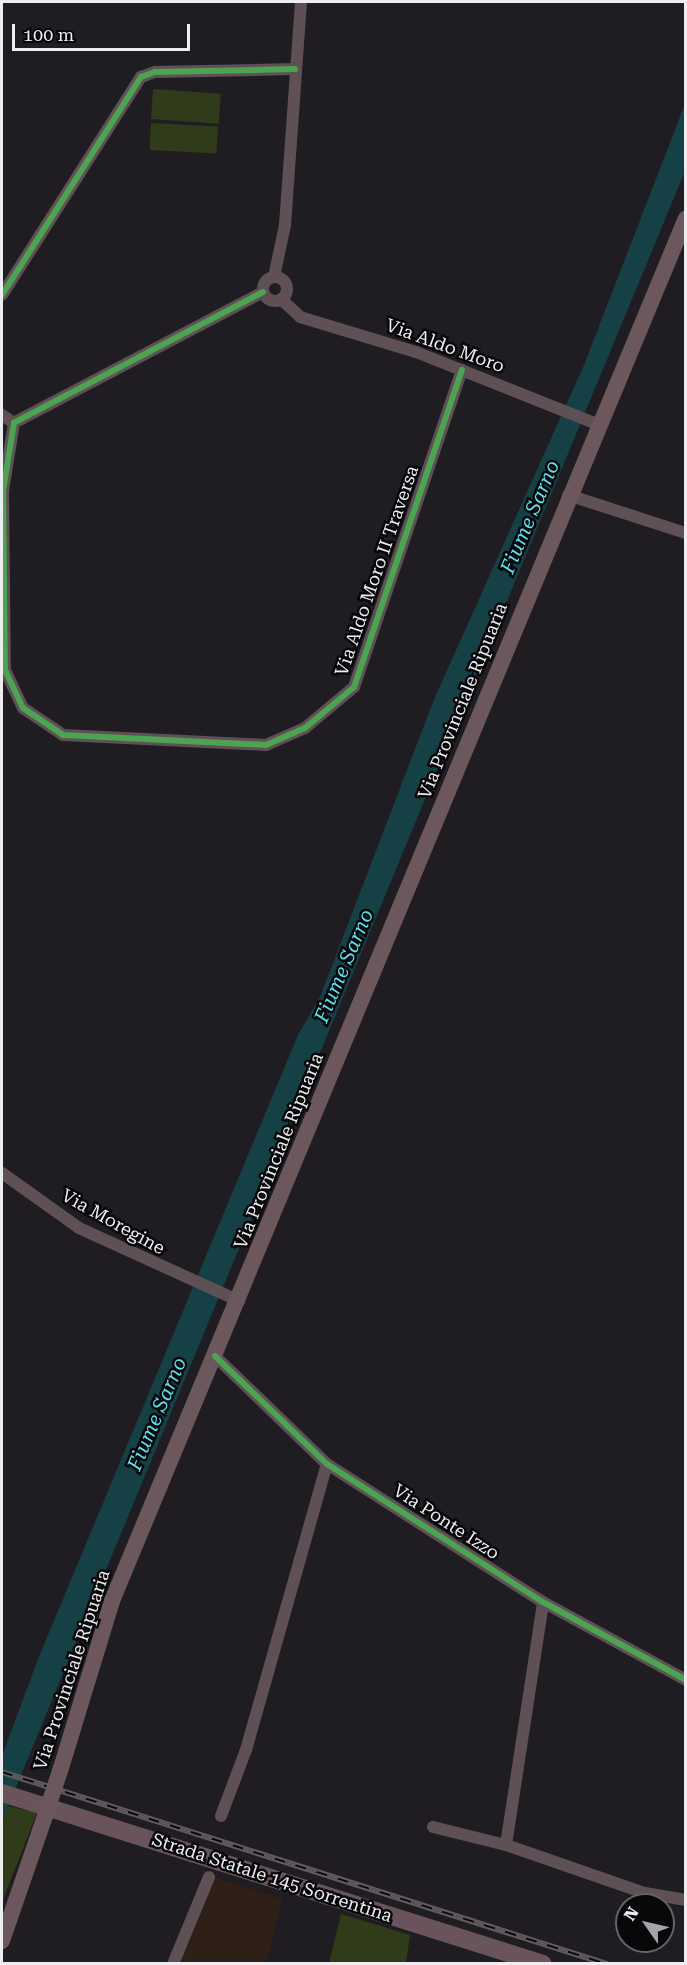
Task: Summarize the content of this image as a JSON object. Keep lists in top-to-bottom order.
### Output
{
  "streets": {
    "highway": ["Strada Statale 145 Sorrentina"],
    "main road": ["Via Provinciale Ripuaria"],
    "street": [
      "Via Aldo Moro",
      "Via Aldo Moro II Traversa",
      "Via Moregine",
      "Via Ponte Izzo"
    ]
  },
  "crossings": [
    ["Via Aldo Moro", "Via Aldo Moro II Traversa"],
    ["Via Aldo Moro", "Via Provinciale Ripuaria"],
    ["Via Provinciale Ripuaria", "Via Moregine"],
    ["Via Provinciale Ripuaria", "Via Ponte Izzo"]
  ],
  "water": ["Fiume Sarno"],
  "scale_bar": "100 m",
  "north": "top left"
}
